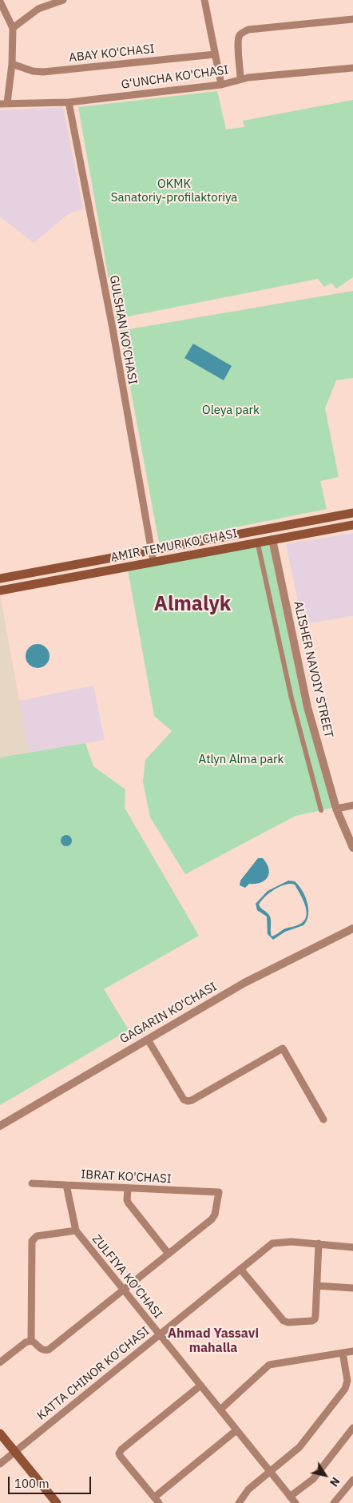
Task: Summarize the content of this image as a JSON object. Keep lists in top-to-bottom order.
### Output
{
  "streets": {
    "main road": ["AMIR TEMUR KO'CHASI"],
    "street": [
      "ABAY KO'CHASI",
      "G‘UNCHA KO'CHASI",
      "GULSHAN KO'CHASI",
      "ALISHER NAVOIY STREET",
      "GAGARIN KO'CHASI",
      "IBRAT KO'CHASI",
      "ZULFIYA KO'CHASI",
      "KATTA CHINOR KO'CHASI"
    ]
  },
  "crossings": [
    ["G‘UNCHA KO'CHASI", "GULSHAN KO'CHASI"],
    ["GULSHAN KO'CHASI", "AMIR TEMUR KO'CHASI"],
    ["AMIR TEMUR KO'CHASI", "ALISHER NAVOIY STREET"],
    ["IBRAT KO'CHASI", "ZULFIYA KO'CHASI"],
    ["ZULFIYA KO'CHASI", "KATTA CHINOR KO'CHASI"]
  ],
  "districts": ["Almalyk", "Ahmad Yassavi mahalla"],
  "parks": ["OKMK Sanatoriy-profilaktoriya", "Oleya park", "Atlyn Alma park"],
  "scale_bar": "100 m",
  "north": "bottom right"
}
